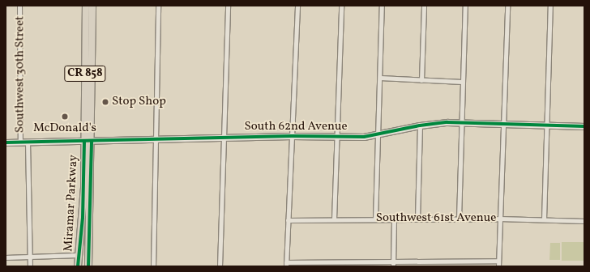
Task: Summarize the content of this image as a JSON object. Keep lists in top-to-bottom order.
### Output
{
  "streets": {
    "main road": ["CR 858", "Miramar Parkway"],
    "street": ["Southwest 30th Street", "South 62nd Avenue", "Southwest 61st Avenue"]
  },
  "crossings": [
    ["Southwest 30th Street", "South 62nd Avenue"],
    ["South 62nd Avenue", "Miramar Parkway"]
  ],
  "places": ["Stop Shop", "McDonald's"]
}
